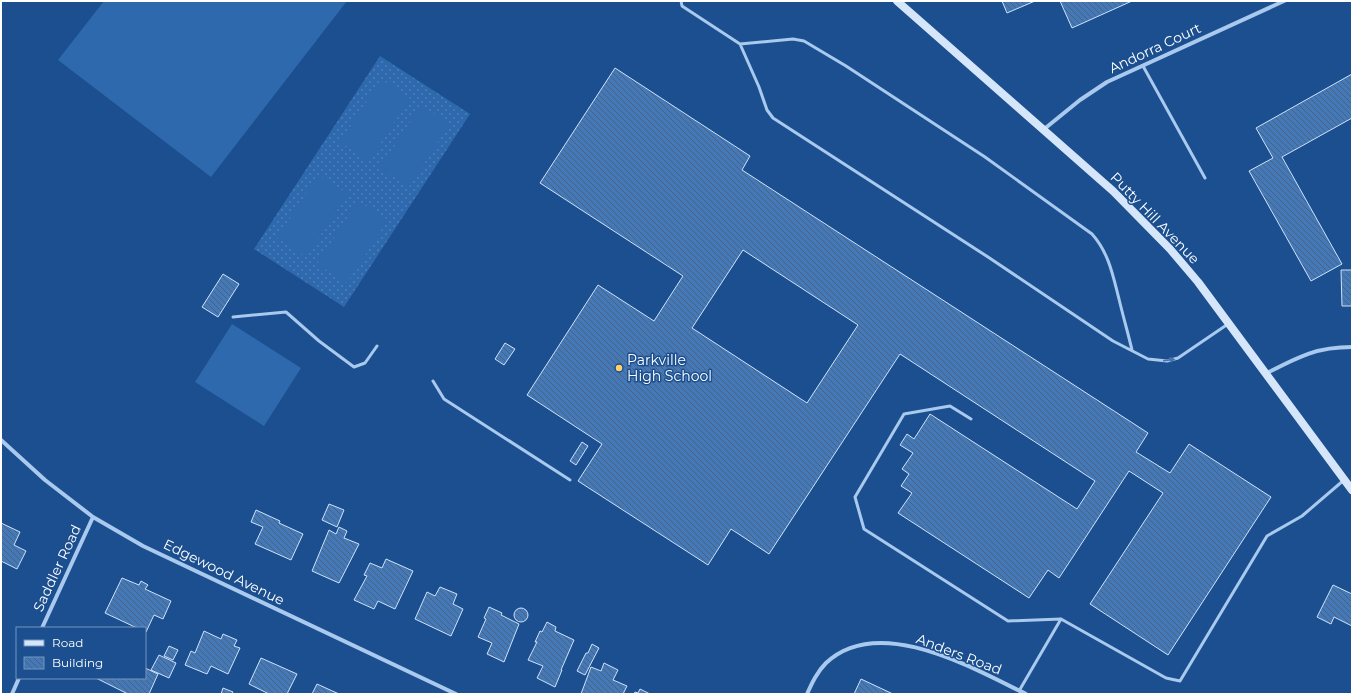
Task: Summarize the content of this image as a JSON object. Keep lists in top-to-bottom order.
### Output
{
  "streets": {
    "main road": ["Putty Hill Avenue"],
    "street": [
      "Andorra Court",
      "Saddler Road",
      "Edgewood Avenue",
      "Anders Road"
    ]
  },
  "crossings": [
    ["Andorra Court", "Putty Hill Avenue"],
    ["Saddler Road", "Edgewood Avenue"]
  ],
  "places": ["Parkville High School"],
  "legend": ["Road", "Building"]
}
